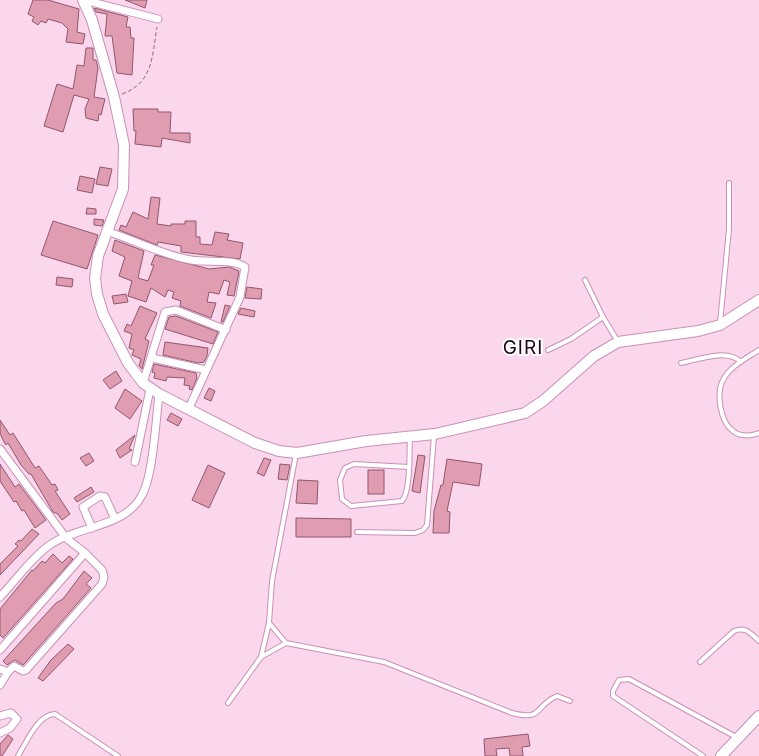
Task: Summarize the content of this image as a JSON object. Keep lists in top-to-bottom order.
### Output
{
  "districts": ["GIRI"]
}
